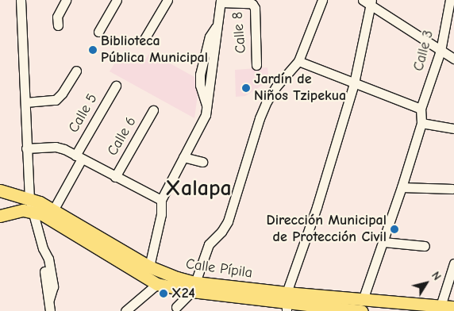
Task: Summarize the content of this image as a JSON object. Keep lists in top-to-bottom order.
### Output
{
  "streets": {
    "main road": ["Calle Pípila"],
    "street": [
      "Calle 8",
      "Calle 3",
      "Calle 5",
      "Calle 6"
    ]
  },
  "crossings": [
    ["Calle 5", "Calle Pípila"]
  ],
  "districts": ["Xalapa"],
  "places": [
    "Biblioteca Pública Municipal",
    "Jardín de Niños Tzipekua",
    "Dirección Municipal de Protección Civil",
    "X24"
  ],
  "north": "top right"
}
